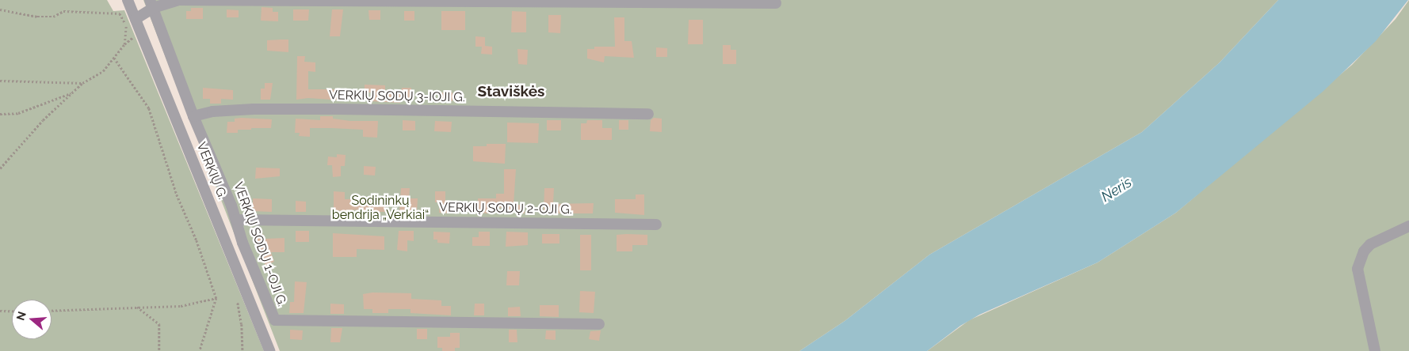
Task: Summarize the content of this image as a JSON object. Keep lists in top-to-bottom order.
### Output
{
  "streets": {
    "street": [
      "VERKIŲ SODŲ 3-IOJI G.",
      "VERKIŲ G.",
      "VERKIŲ SODŲ 2-OJI G.",
      "VERKIŲ SODŲ 1-OJI G."
    ]
  },
  "crossings": [
    ["VERKIŲ SODŲ 3-IOJI G.", "VERKIŲ SODŲ 1-OJI G."],
    ["VERKIŲ SODŲ 2-OJI G.", "VERKIŲ SODŲ 1-OJI G."]
  ],
  "districts": ["Staviškės"],
  "water": ["Neris"],
  "parks": ["Sodininkų bendrija „Verkiai“"],
  "north": "left"
}
